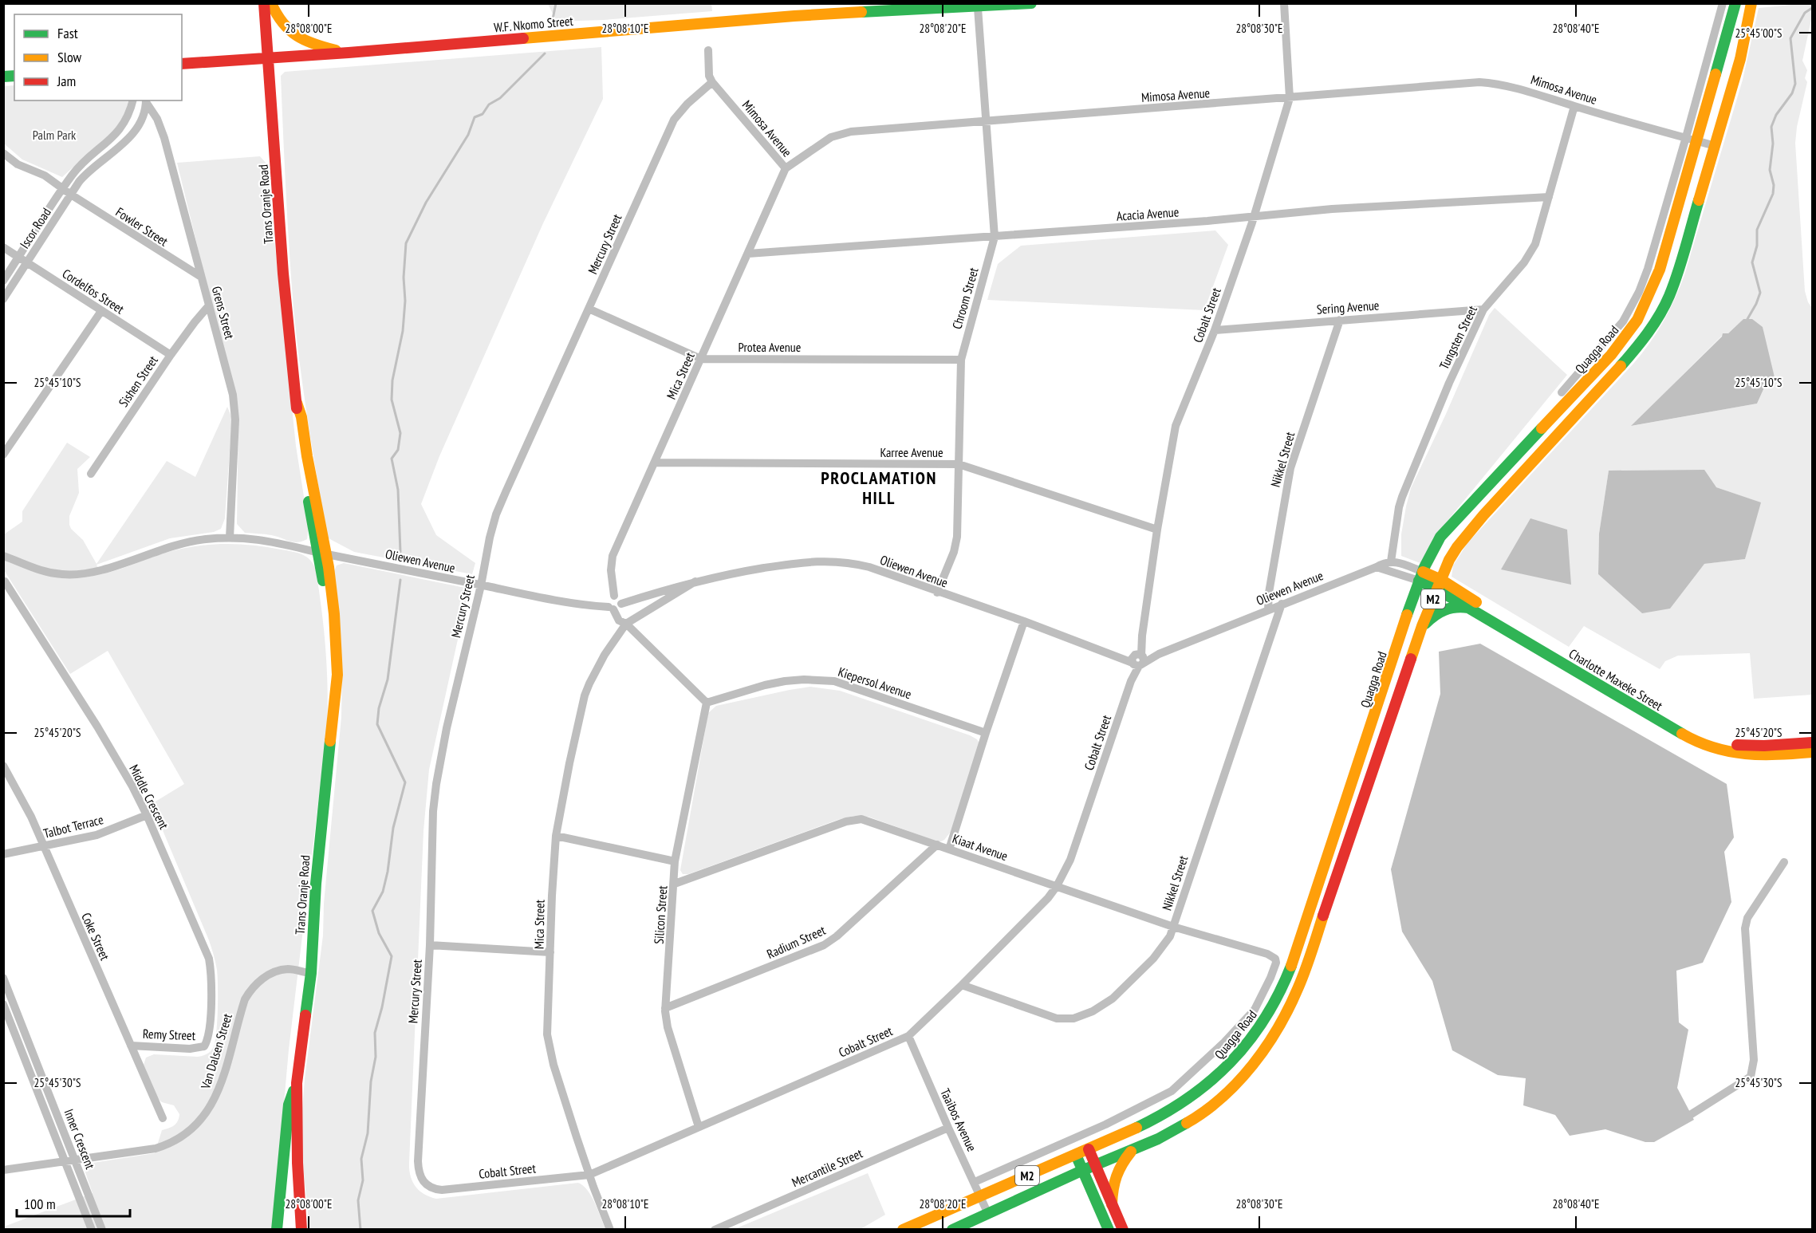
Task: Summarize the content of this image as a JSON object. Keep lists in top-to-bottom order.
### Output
{
  "streets": {
    "main road": [
      "W.F. Nkomo Street",
      "Trans Oranje Road",
      "Quagga Road",
      "M2",
      "Charlotte Maxeke Street"
    ],
    "street": [
      "Mimosa Avenue",
      "Acacia Avenue",
      "Fowler Street",
      "Iscor Road",
      "Mercury Street",
      "Cordelfos Street",
      "Chroom Street",
      "Sering Avenue",
      "Grens Street",
      "Cobalt Street",
      "Tungsten Street",
      "Protea Avenue",
      "Mica Street",
      "Sishen Street",
      "Karree Avenue",
      "Nikkel Street",
      "Oliewen Avenue",
      "Kiepersol Avenue",
      "Middle Crescent",
      "Talbot Terrace",
      "Kiaat Avenue",
      "Silicon Street",
      "Coke Street",
      "Radium Street",
      "Remy Street",
      "Van Dalsen Street",
      "Taaibos Avenue",
      "Inner Crescent",
      "Mercantile Street"
    ]
  },
  "crossings": [
    ["W.F. Nkomo Street", "Trans Oranje Road"],
    ["W.F. Nkomo Street", "Chroom Street"],
    ["Mimosa Avenue", "Mercury Street"],
    ["Mimosa Avenue", "Chroom Street"],
    ["Mimosa Avenue", "Cobalt Street"],
    ["Mimosa Avenue", "Tungsten Street"],
    ["Mimosa Avenue", "Quagga Road"],
    ["Mimosa Avenue", "Mica Street"],
    ["Mimosa Avenue", "M2"],
    ["Trans Oranje Road", "Oliewen Avenue"],
    ["Trans Oranje Road", "Van Dalsen Street"],
    ["Acacia Avenue", "Chroom Street"],
    ["Acacia Avenue", "Cobalt Street"],
    ["Acacia Avenue", "Tungsten Street"],
    ["Acacia Avenue", "Mica Street"],
    ["Fowler Street", "Iscor Road"],
    ["Fowler Street", "Grens Street"],
    ["Iscor Road", "Cordelfos Street"],
    ["Iscor Road", "Grens Street"],
    ["Mercury Street", "Cobalt Street"],
    ["Mercury Street", "Protea Avenue"],
    ["Mercury Street", "Oliewen Avenue"],
    ["Cordelfos Street", "Sishen Street"],
    ["Chroom Street", "Protea Avenue"],
    ["Chroom Street", "Karree Avenue"],
    ["Chroom Street", "Oliewen Avenue"],
    ["Sering Avenue", "Cobalt Street"],
    ["Sering Avenue", "Tungsten Street"],
    ["Sering Avenue", "Nikkel Street"],
    ["Grens Street", "Sishen Street"],
    ["Cobalt Street", "Mica Street"],
    ["Cobalt Street", "Karree Avenue"],
    ["Cobalt Street", "Nikkel Street"],
    ["Cobalt Street", "Oliewen Avenue"],
    ["Cobalt Street", "Kiaat Avenue"],
    ["Cobalt Street", "Silicon Street"],
    ["Cobalt Street", "Taaibos Avenue"],
    ["Tungsten Street", "Oliewen Avenue"],
    ["Protea Avenue", "Mica Street"],
    ["Quagga Road", "Charlotte Maxeke Street"],
    ["Quagga Road", "Taaibos Avenue"],
    ["Mica Street", "Karree Avenue"],
    ["Mica Street", "Oliewen Avenue"],
    ["Nikkel Street", "Oliewen Avenue"],
    ["Nikkel Street", "Kiaat Avenue"],
    ["M2", "Charlotte Maxeke Street"],
    ["M2", "Taaibos Avenue"],
    ["Kiepersol Avenue", "Silicon Street"],
    ["Middle Crescent", "Talbot Terrace"],
    ["Middle Crescent", "Remy Street"],
    ["Talbot Terrace", "Coke Street"],
    ["Kiaat Avenue", "Silicon Street"],
    ["Kiaat Avenue", "Radium Street"],
    ["Kiaat Avenue", "Taaibos Avenue"],
    ["Silicon Street", "Radium Street"],
    ["Coke Street", "Remy Street"],
    ["Van Dalsen Street", "Inner Crescent"],
    ["Taaibos Avenue", "Mercantile Street"]
  ],
  "districts": ["PROCLAMATION HILL"],
  "parks": ["Palm Park"],
  "legend": ["Fast", "Slow", "Jam"],
  "scale_bar": "100 m",
  "coordinates": [
    "28°08'00\"E",
    "28°08'10\"E",
    "28°08'20\"E",
    "28°08'30\"E",
    "28°08'40\"E",
    "25°45'00\"S",
    "25°45'10\"S",
    "25°45'20\"S",
    "25°45'30\"S"
  ]
}
